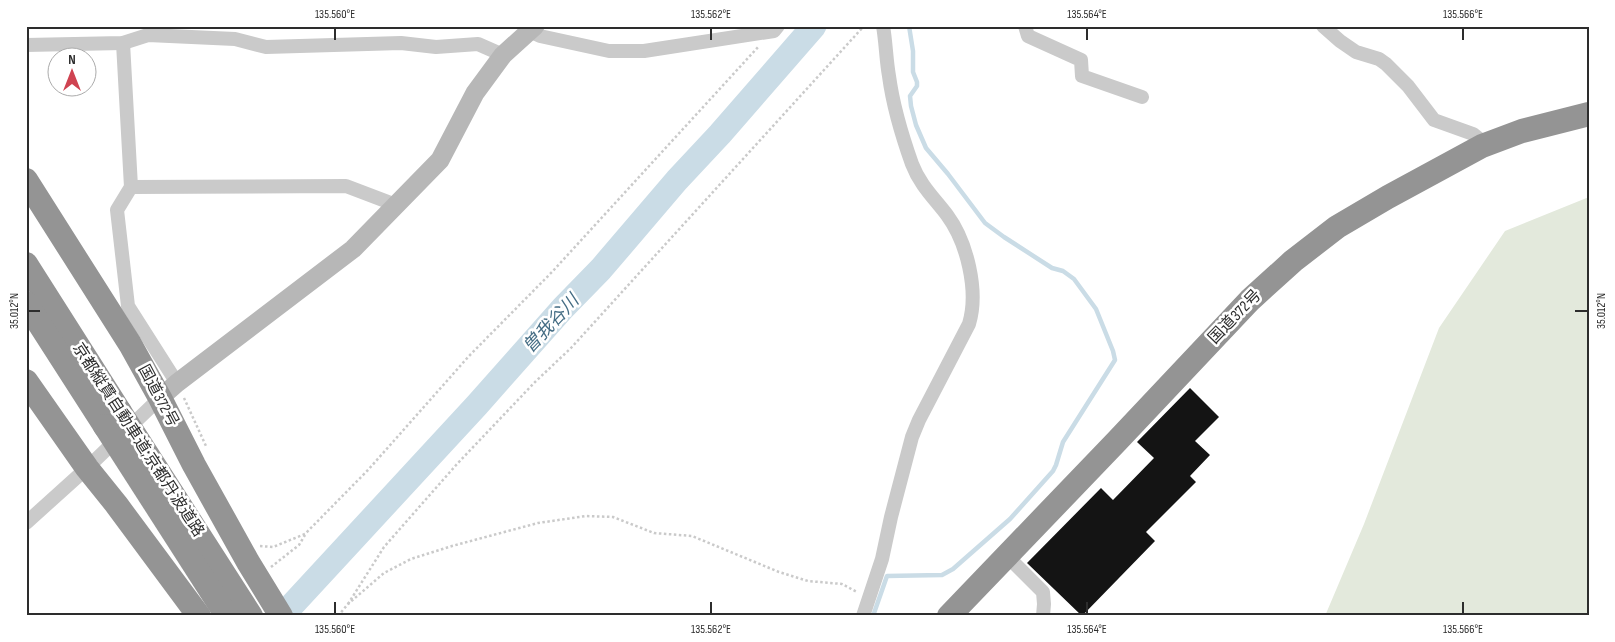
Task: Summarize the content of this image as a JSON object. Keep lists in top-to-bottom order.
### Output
{
  "streets": {
    "highway": ["国道372号", "京都縦貫自動車道;京都丹波道路"]
  },
  "water": ["曽我谷川"],
  "north": "top",
  "coordinates": [
    "135.560°E",
    "135.562°E",
    "135.564°E",
    "135.566°E",
    "35.012°N"
  ]
}
